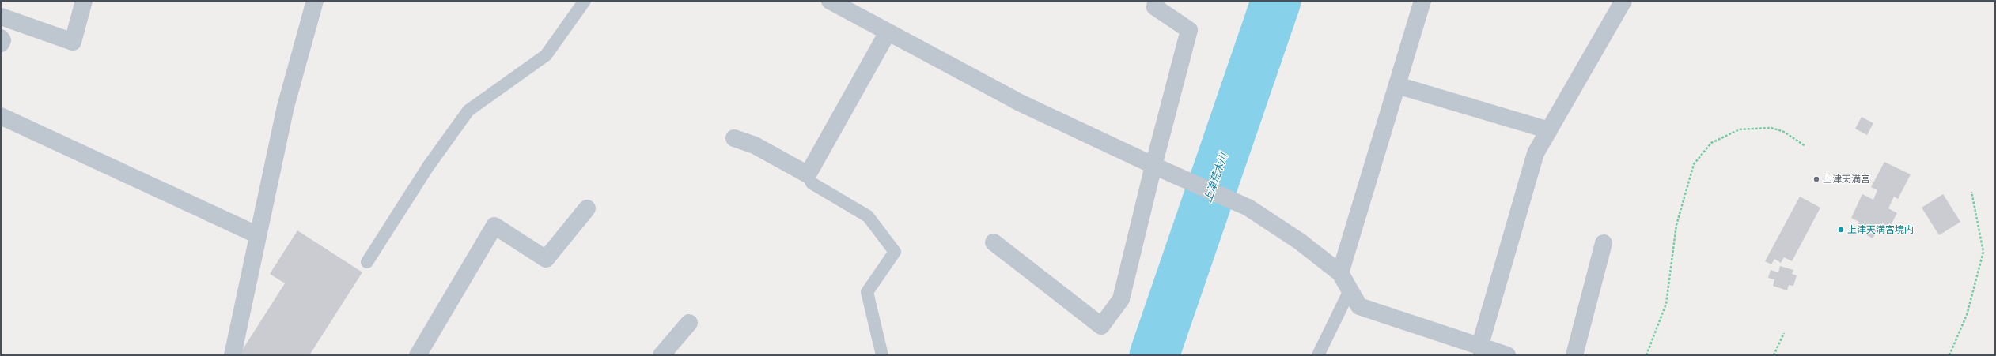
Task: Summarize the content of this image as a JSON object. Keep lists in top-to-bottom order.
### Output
{
  "water": ["上津荒木川"],
  "places": ["上津天満宮", "上津天満宮境内"]
}
